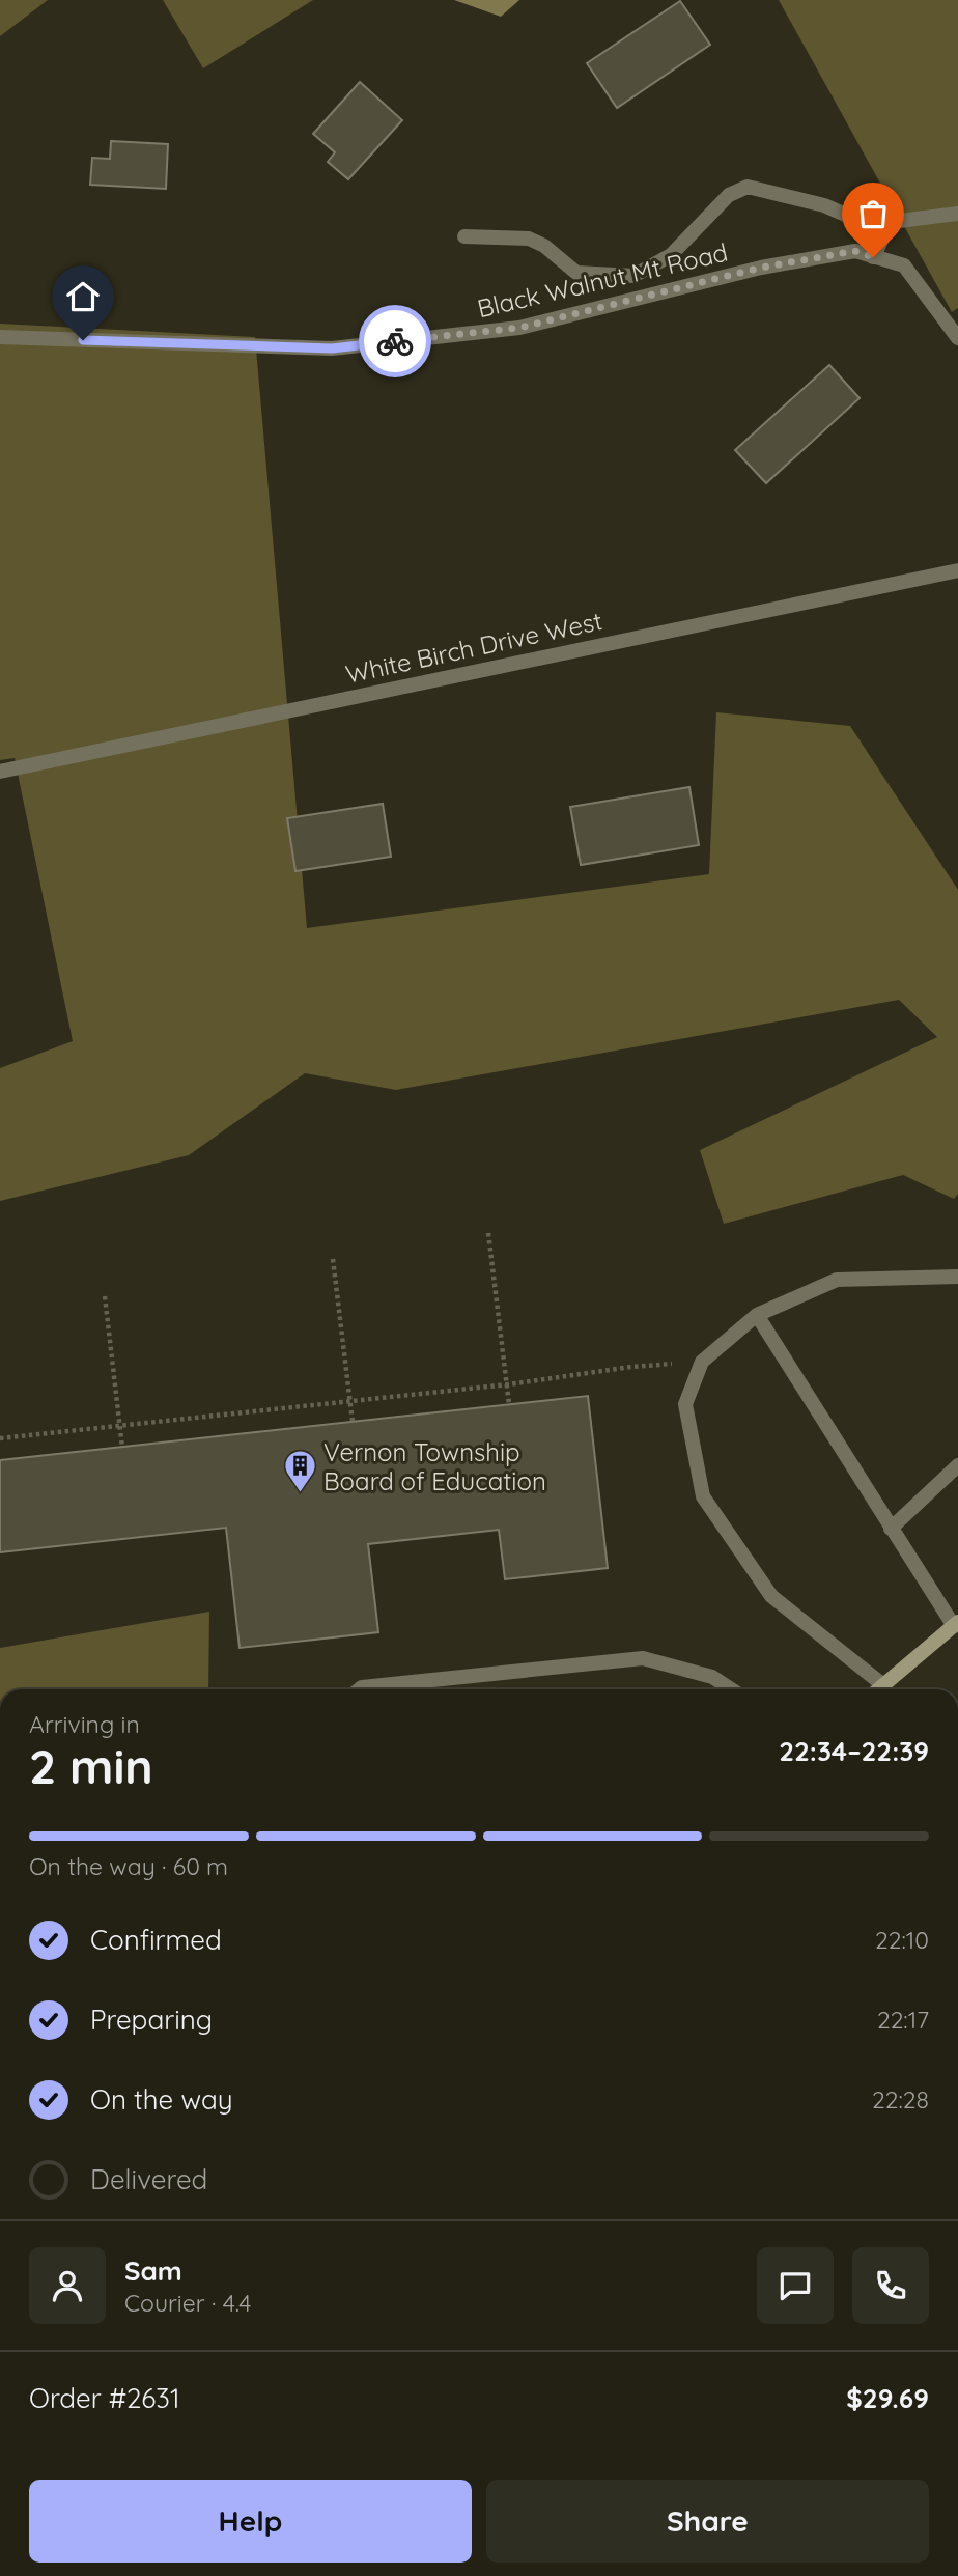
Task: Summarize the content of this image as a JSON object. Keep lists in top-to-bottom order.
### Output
{
  "streets": {
    "street": ["Black Walnut Mt Road", "White Birch Drive West"]
  },
  "places": {
    "building": ["Vernon Township Board of Education"]
  },
  "page": {
    "heading": ["2 min", "Arriving in", "22:34–22:39"],
    "panel": [
      "Sam",
      "Courier · 4.4",
      "Order #2631",
      "$29.69"
    ],
    "bar": "On the way · 60 m",
    "list": [
      ["Confirmed", "22:10"],
      ["Preparing", "22:17"],
      ["On the way", "22:28"],
      "Delivered"
    ],
    "buttons": ["Help", "Share"]
  }
}
